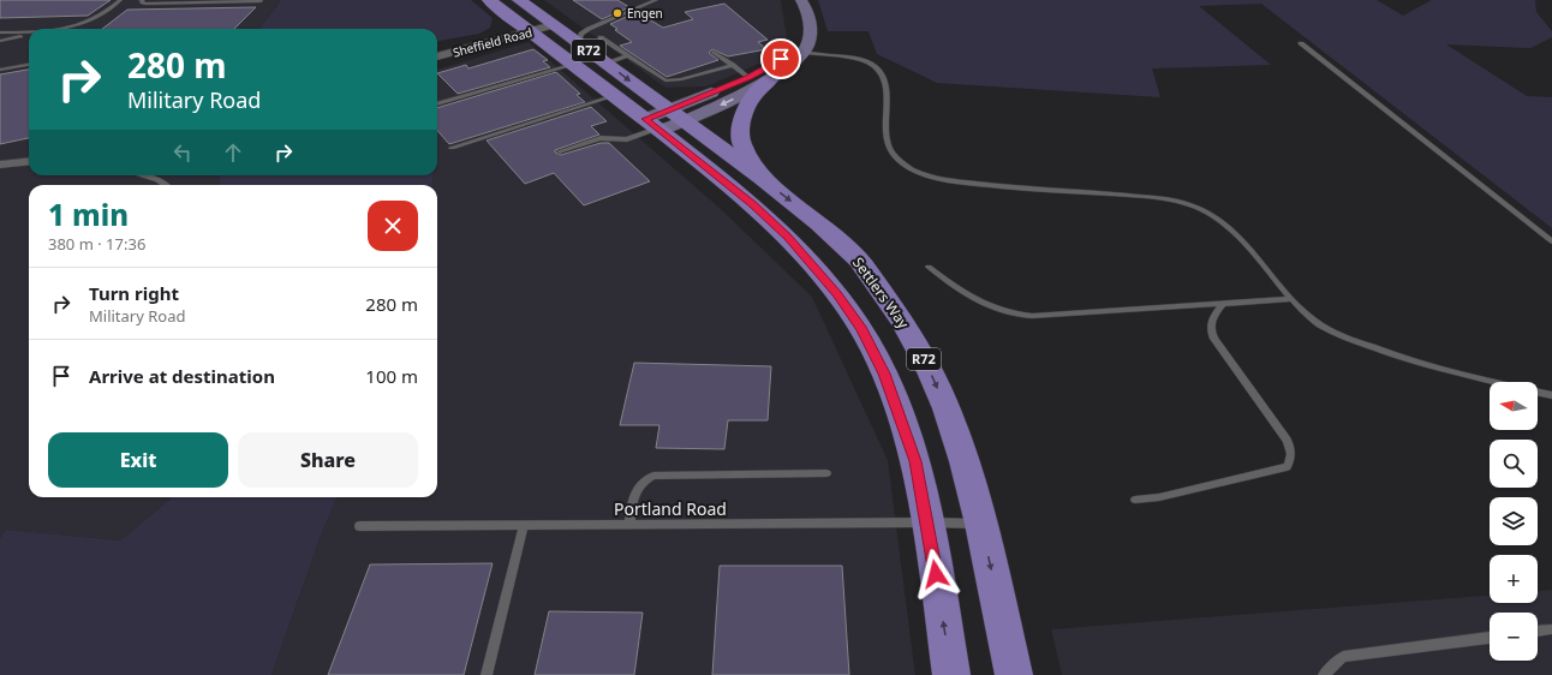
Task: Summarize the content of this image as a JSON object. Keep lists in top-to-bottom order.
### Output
{
  "streets": {
    "main road": ["R72", "Settlers Way"],
    "street": ["Sheffield Road"],
    "lane": ["Portland Road"]
  },
  "crossings": [
    ["Sheffield Road", "Settlers Way"],
    ["Settlers Way", "Portland Road"]
  ],
  "places": ["Engen"],
  "north": "left",
  "page": {
    "turn": ["280 m", "Military Road"],
    "heading": ["1 min", "380 m · 17:36"],
    "list": [
      {
        "name": "Turn right",
        "note": "Military Road",
        "value": "280 m"
      },
      {
        "name": "Arrive at destination",
        "value": "100 m"
      }
    ],
    "map_buttons": ["+", "−"],
    "buttons": ["Exit", "Share"]
  }
}
